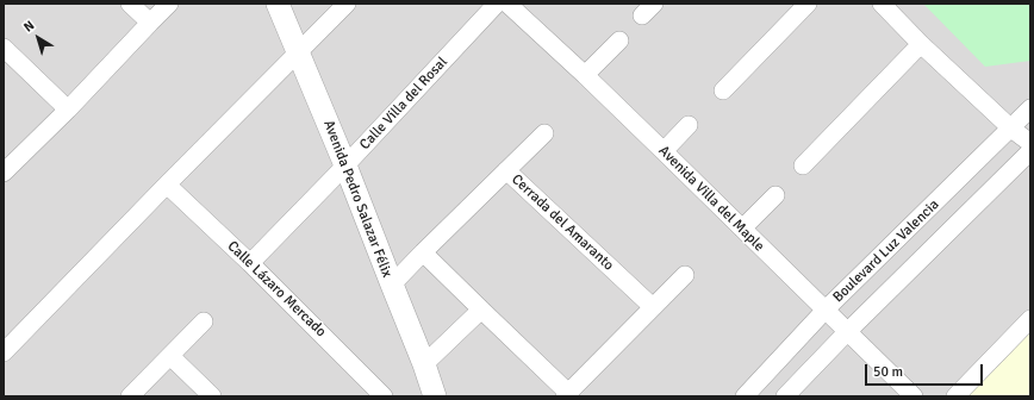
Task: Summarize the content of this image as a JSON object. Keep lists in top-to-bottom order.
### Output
{
  "streets": {
    "street": [
      "Calle Villa del Rosal",
      "Avenida Pedro Salazar Félix",
      "Avenida Villa del Maple",
      "Cerrada del Amaranto",
      "Boulevard Luz Valencia",
      "Calle Lázaro Mercado"
    ]
  },
  "crossings": [
    ["Calle Villa del Rosal", "Avenida Pedro Salazar Félix"],
    ["Calle Villa del Rosal", "Calle Lázaro Mercado"],
    ["Avenida Pedro Salazar Félix", "Cerrada del Amaranto"],
    ["Avenida Villa del Maple", "Boulevard Luz Valencia"]
  ],
  "scale_bar": "50 m",
  "north": "top left"
}
